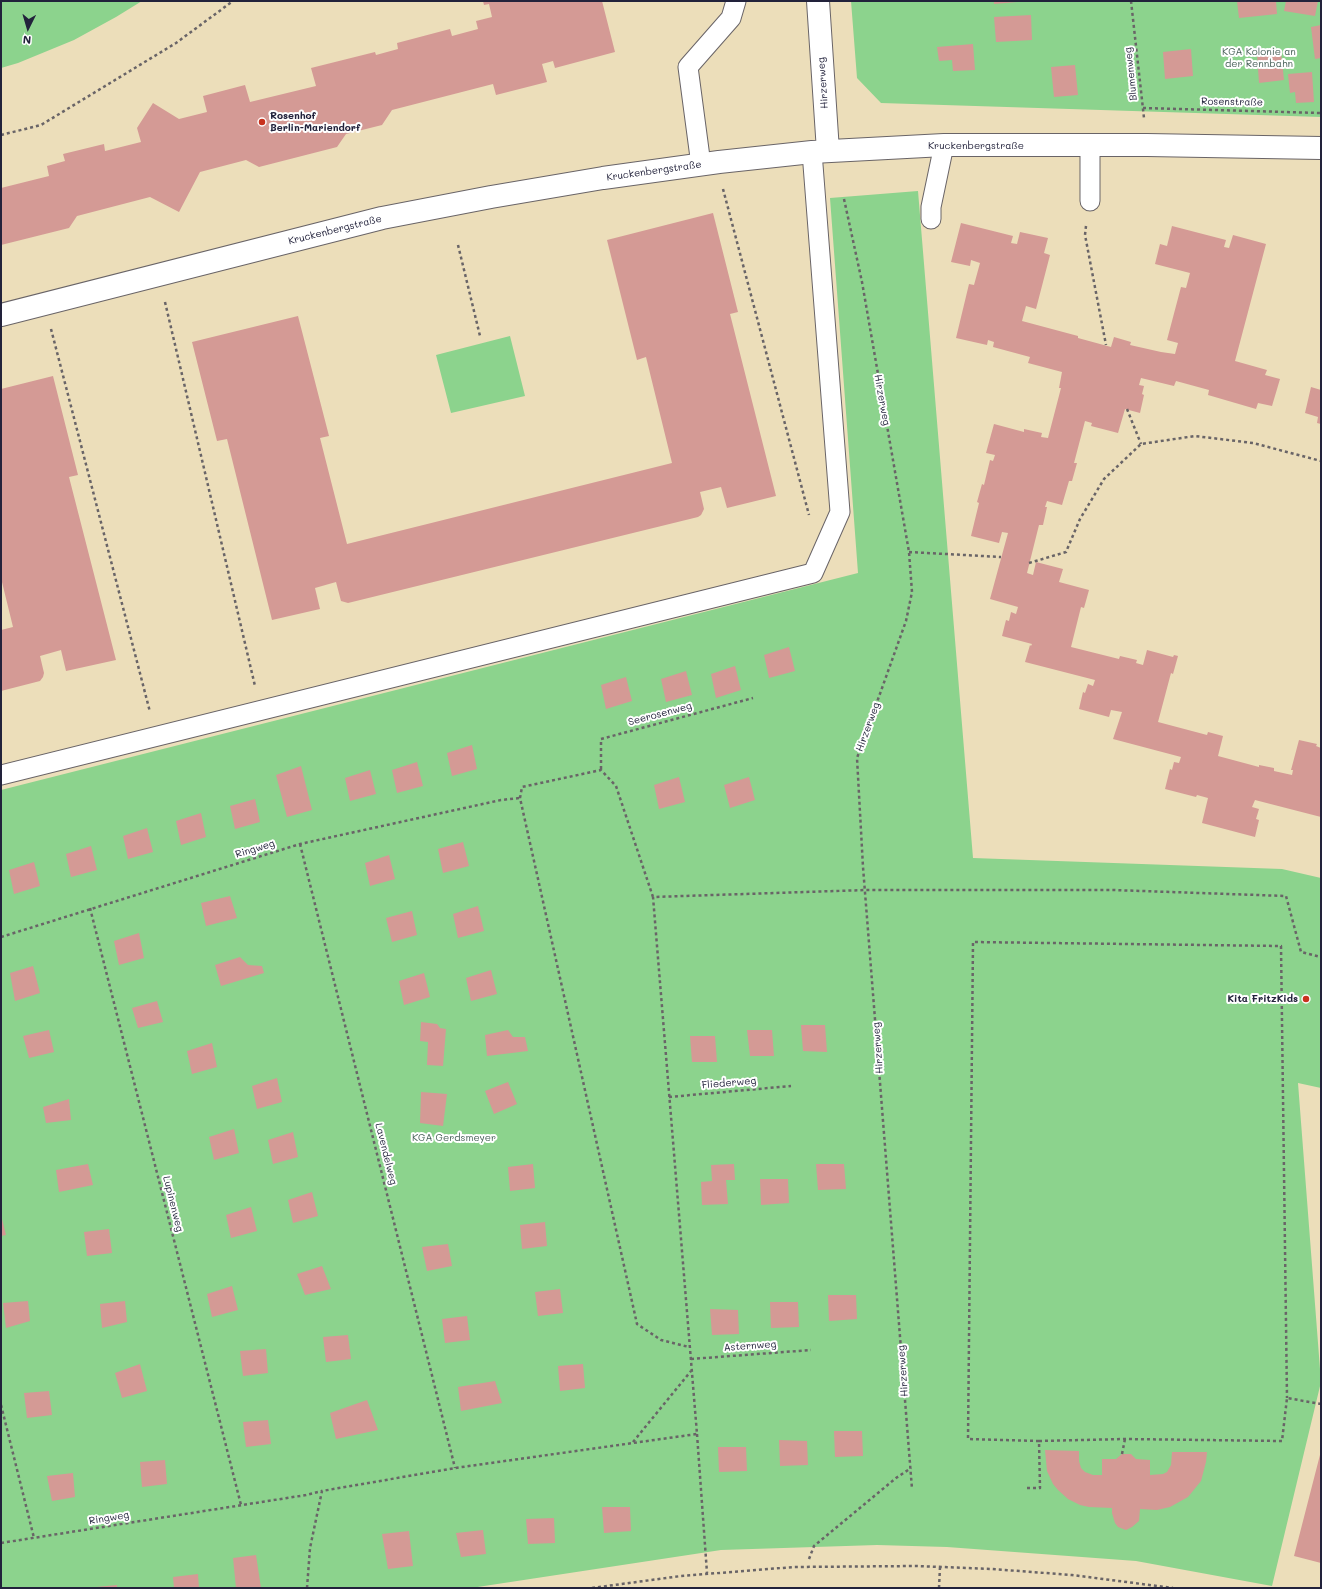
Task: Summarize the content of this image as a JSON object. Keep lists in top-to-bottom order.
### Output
{
  "streets": {
    "street": ["Hirzerweg", "Kruckenbergstraße"],
    "path": [
      "Blumenweg",
      "Rosenstraße",
      "Seerosenweg",
      "Ringweg",
      "Fliederweg",
      "Lavendelweg",
      "Lupinenweg",
      "Asternweg"
    ]
  },
  "crossings": [
    ["Blumenweg", "Rosenstraße"],
    ["Blumenweg", "Kruckenbergstraße"],
    ["Hirzerweg", "Kruckenbergstraße"],
    ["Ringweg", "Lavendelweg"],
    ["Ringweg", "Lupinenweg"]
  ],
  "parks": ["KGA Kolonie an der Rennbahn", "KGA Gerdsmeyer"],
  "places": ["Rosenhof Berlin-Mariendorf", "Kita FritzKids"],
  "north": "bottom"
}
